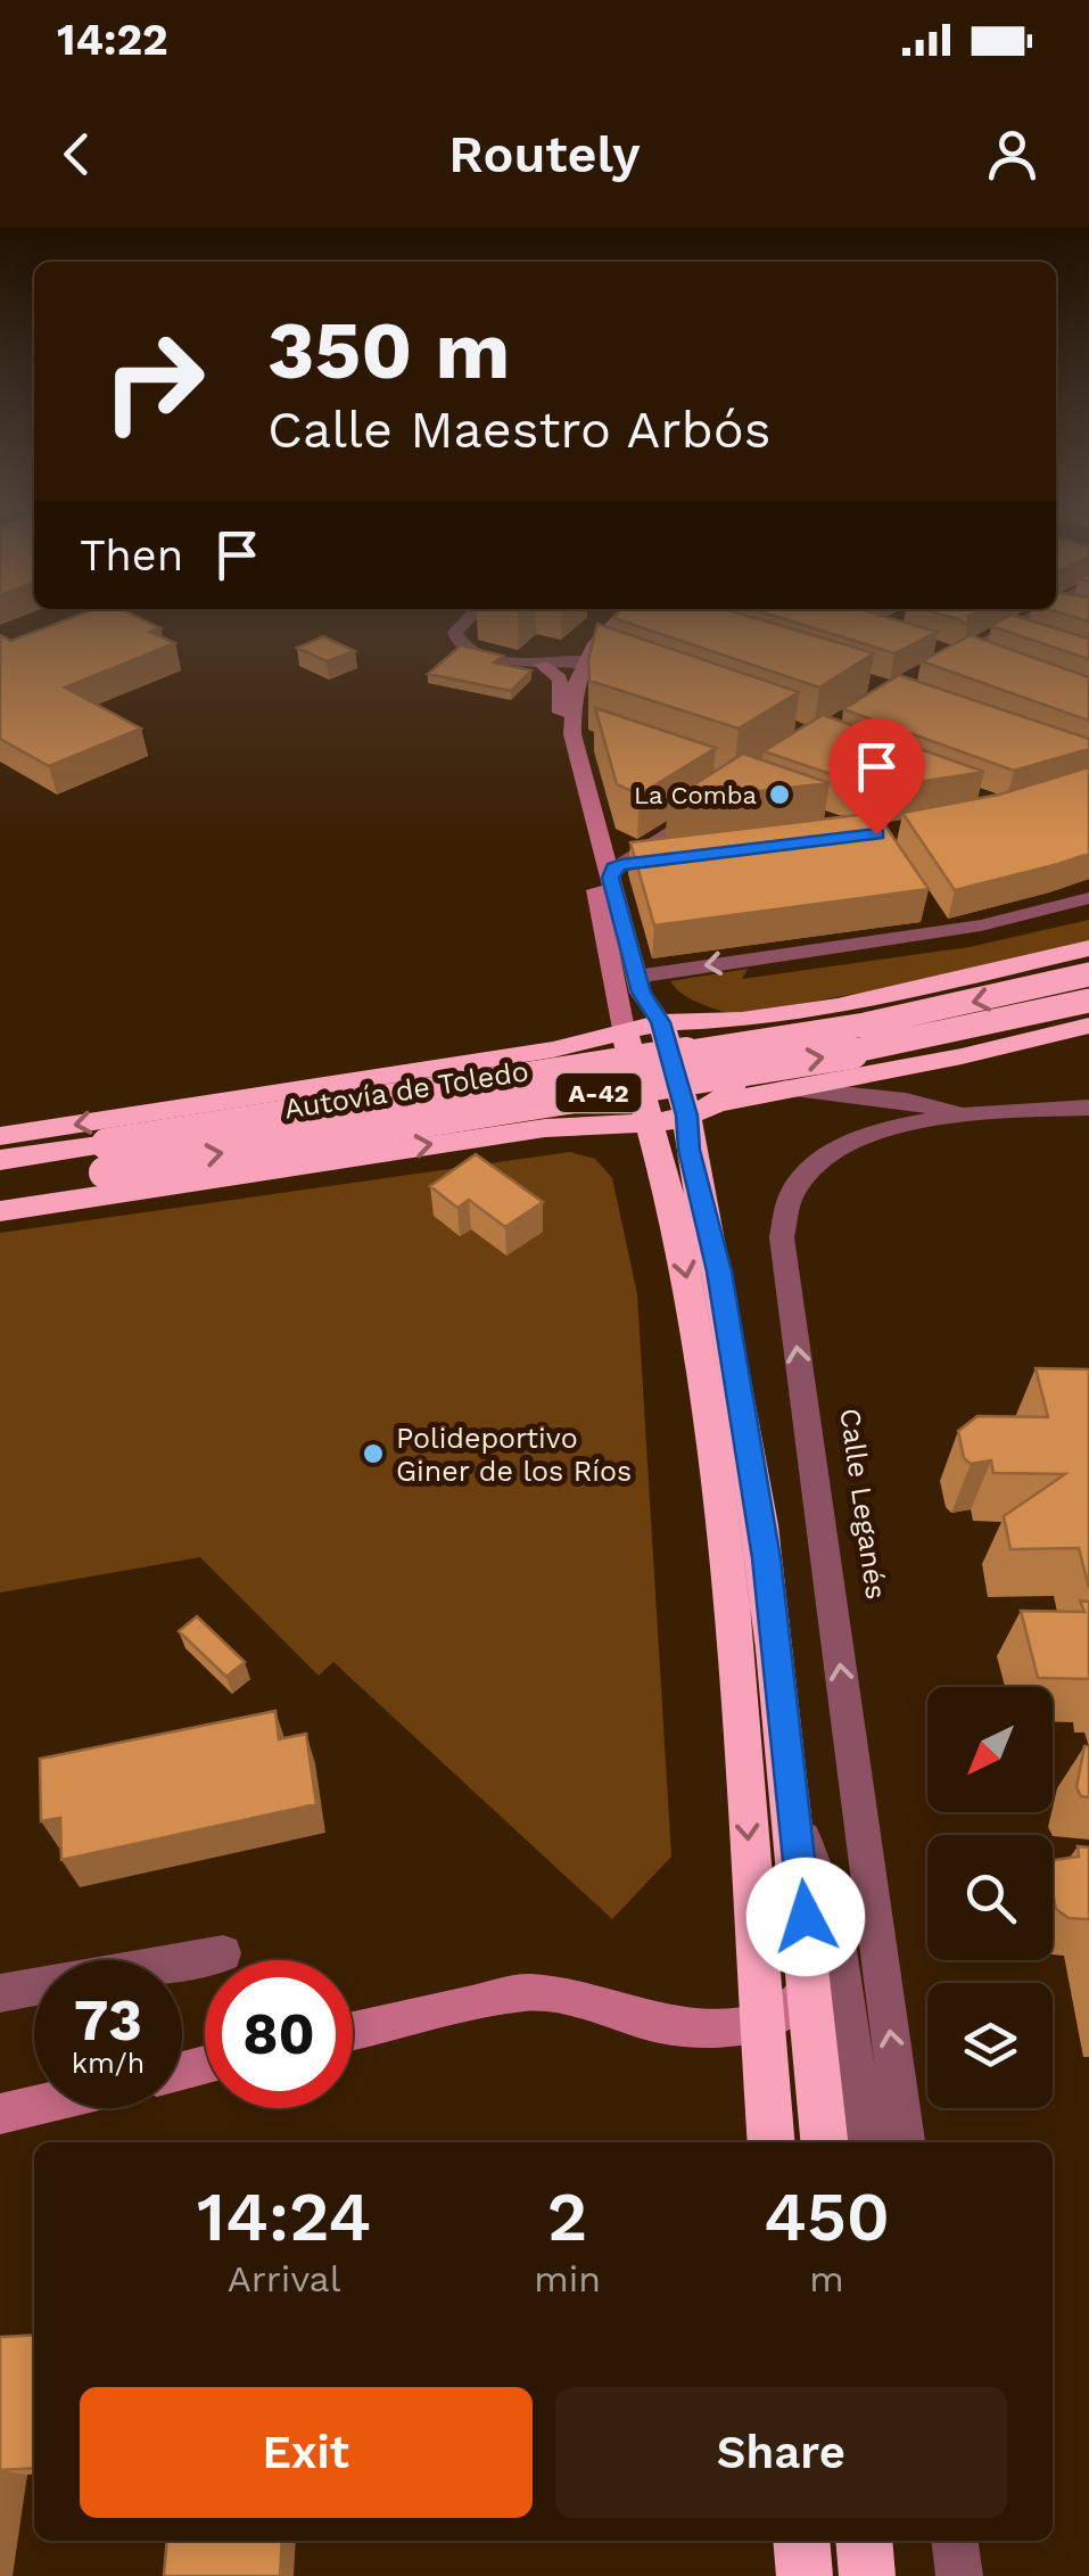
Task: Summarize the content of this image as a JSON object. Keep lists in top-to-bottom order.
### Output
{
  "streets": {
    "highway": ["Autovía de Toledo", "A-42"],
    "street": ["Calle Leganés"]
  },
  "places": ["La Comba", "Polideportivo Giner de los Ríos"],
  "north": "bottom left",
  "page": {
    "status": "14:22",
    "header": "Routely",
    "turn": ["350 m", "Calle Maestro Arbós"],
    "then": "Then",
    "speed": "73 km/h",
    "limit": "80",
    "eta": [
      "14:24",
      "Arrival",
      "2",
      "min",
      "450",
      "m"
    ],
    "buttons": ["Exit", "Share"]
  }
}
